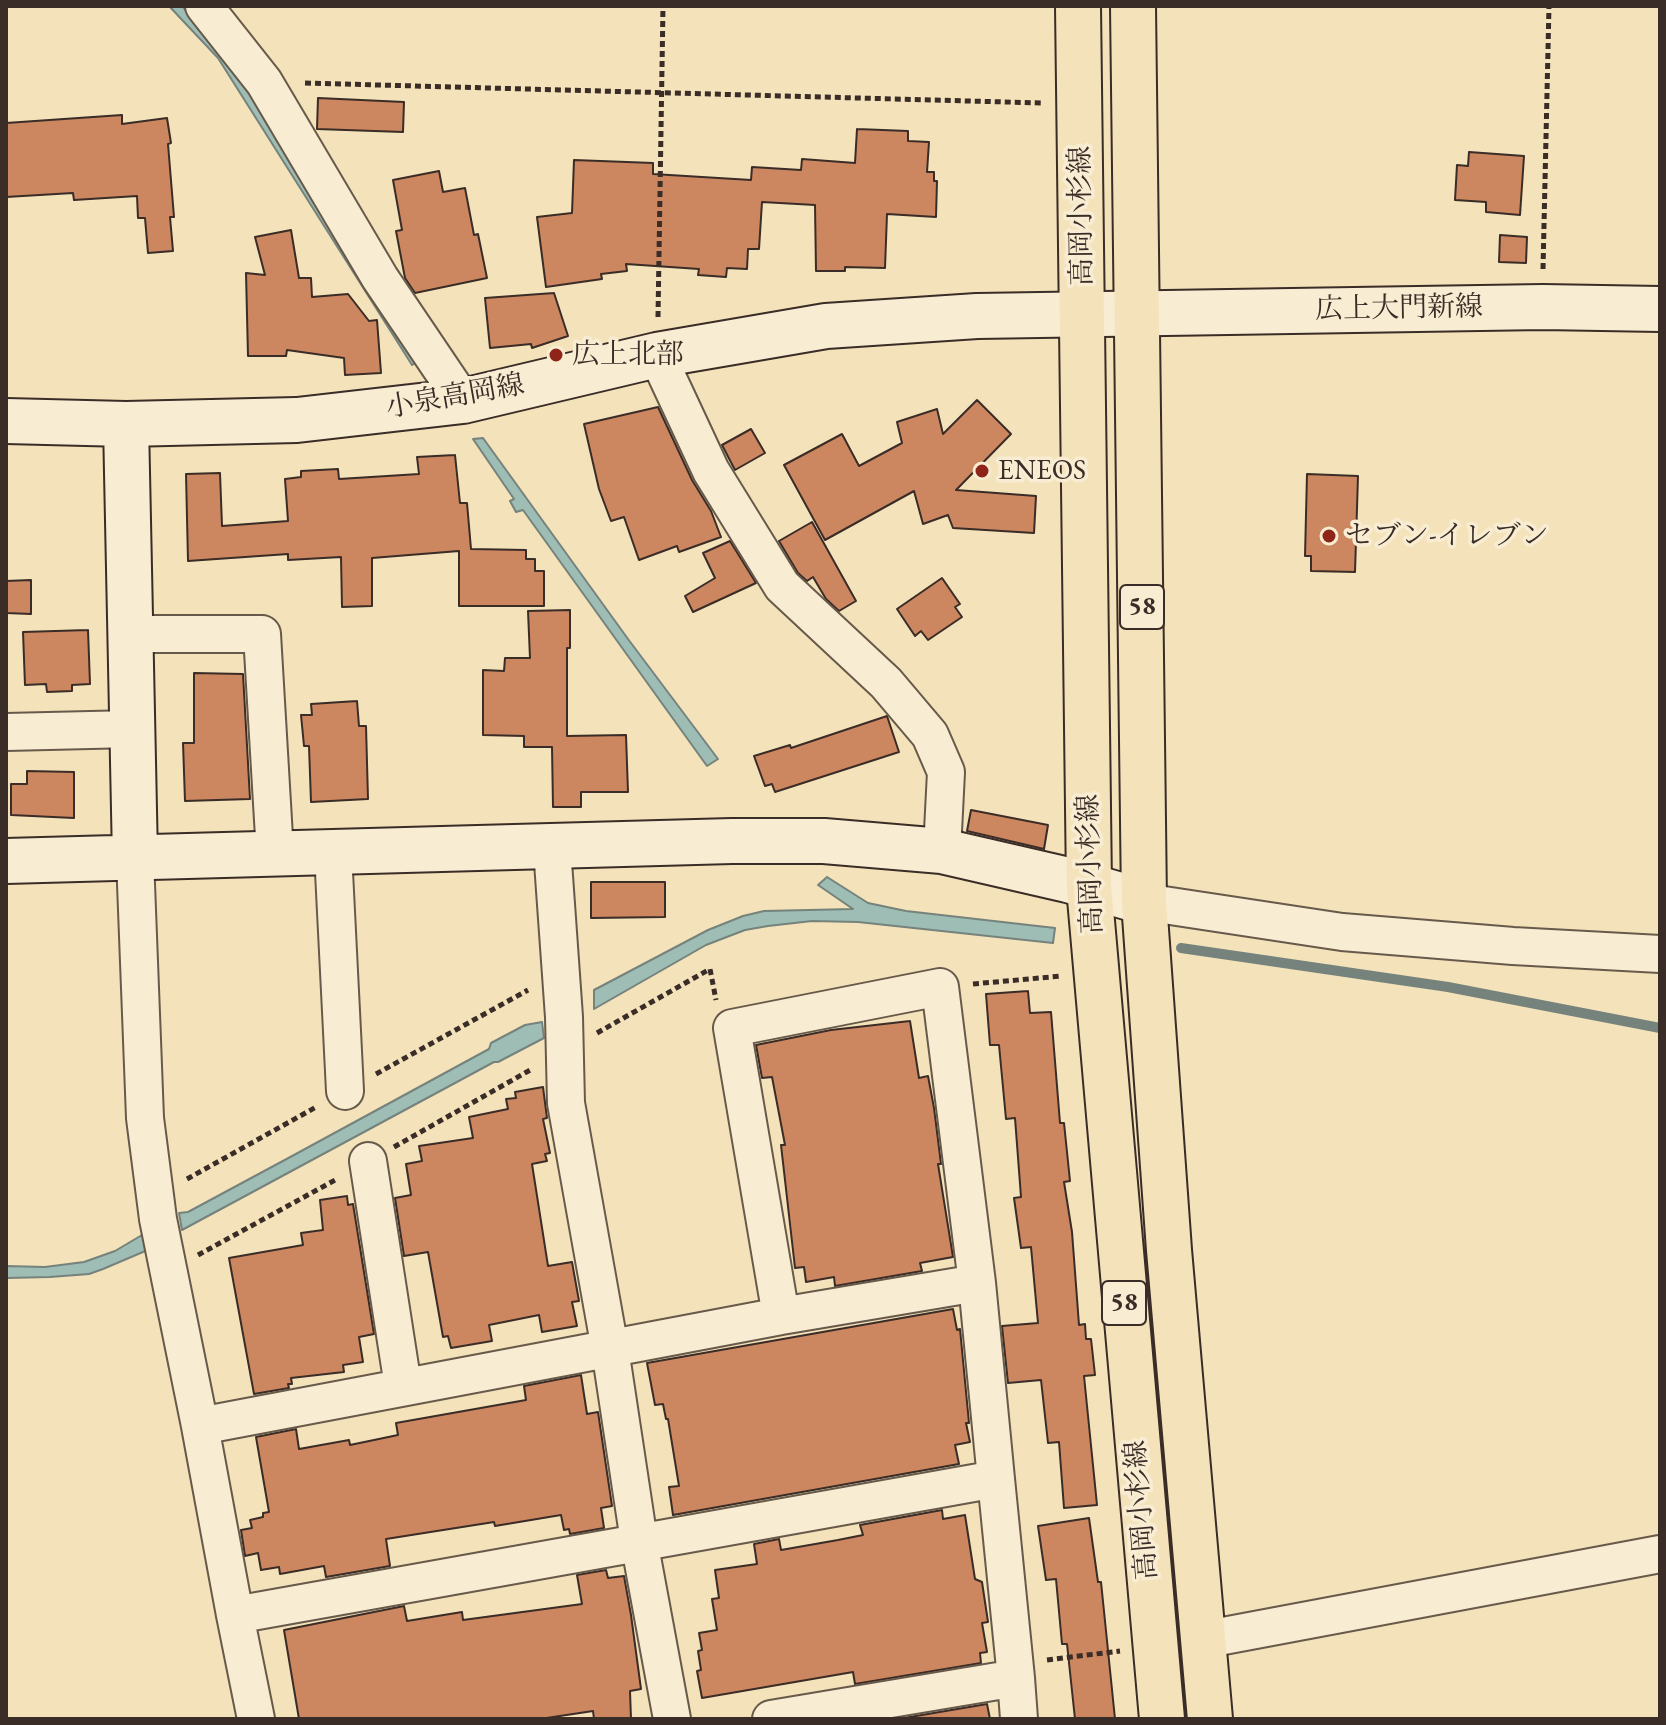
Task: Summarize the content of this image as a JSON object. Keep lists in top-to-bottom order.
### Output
{
  "streets": {
    "main road": [
      "高岡小杉線",
      "広上大門新線",
      "小泉高岡線",
      "58"
    ]
  },
  "crossings": [
    ["高岡小杉線", "広上大門新線"],
    ["高岡小杉線", "小泉高岡線"],
    ["広上大門新線", "小泉高岡線"]
  ],
  "places": ["広上北部", "ENEOS", "セブン-イレブン"]
}
